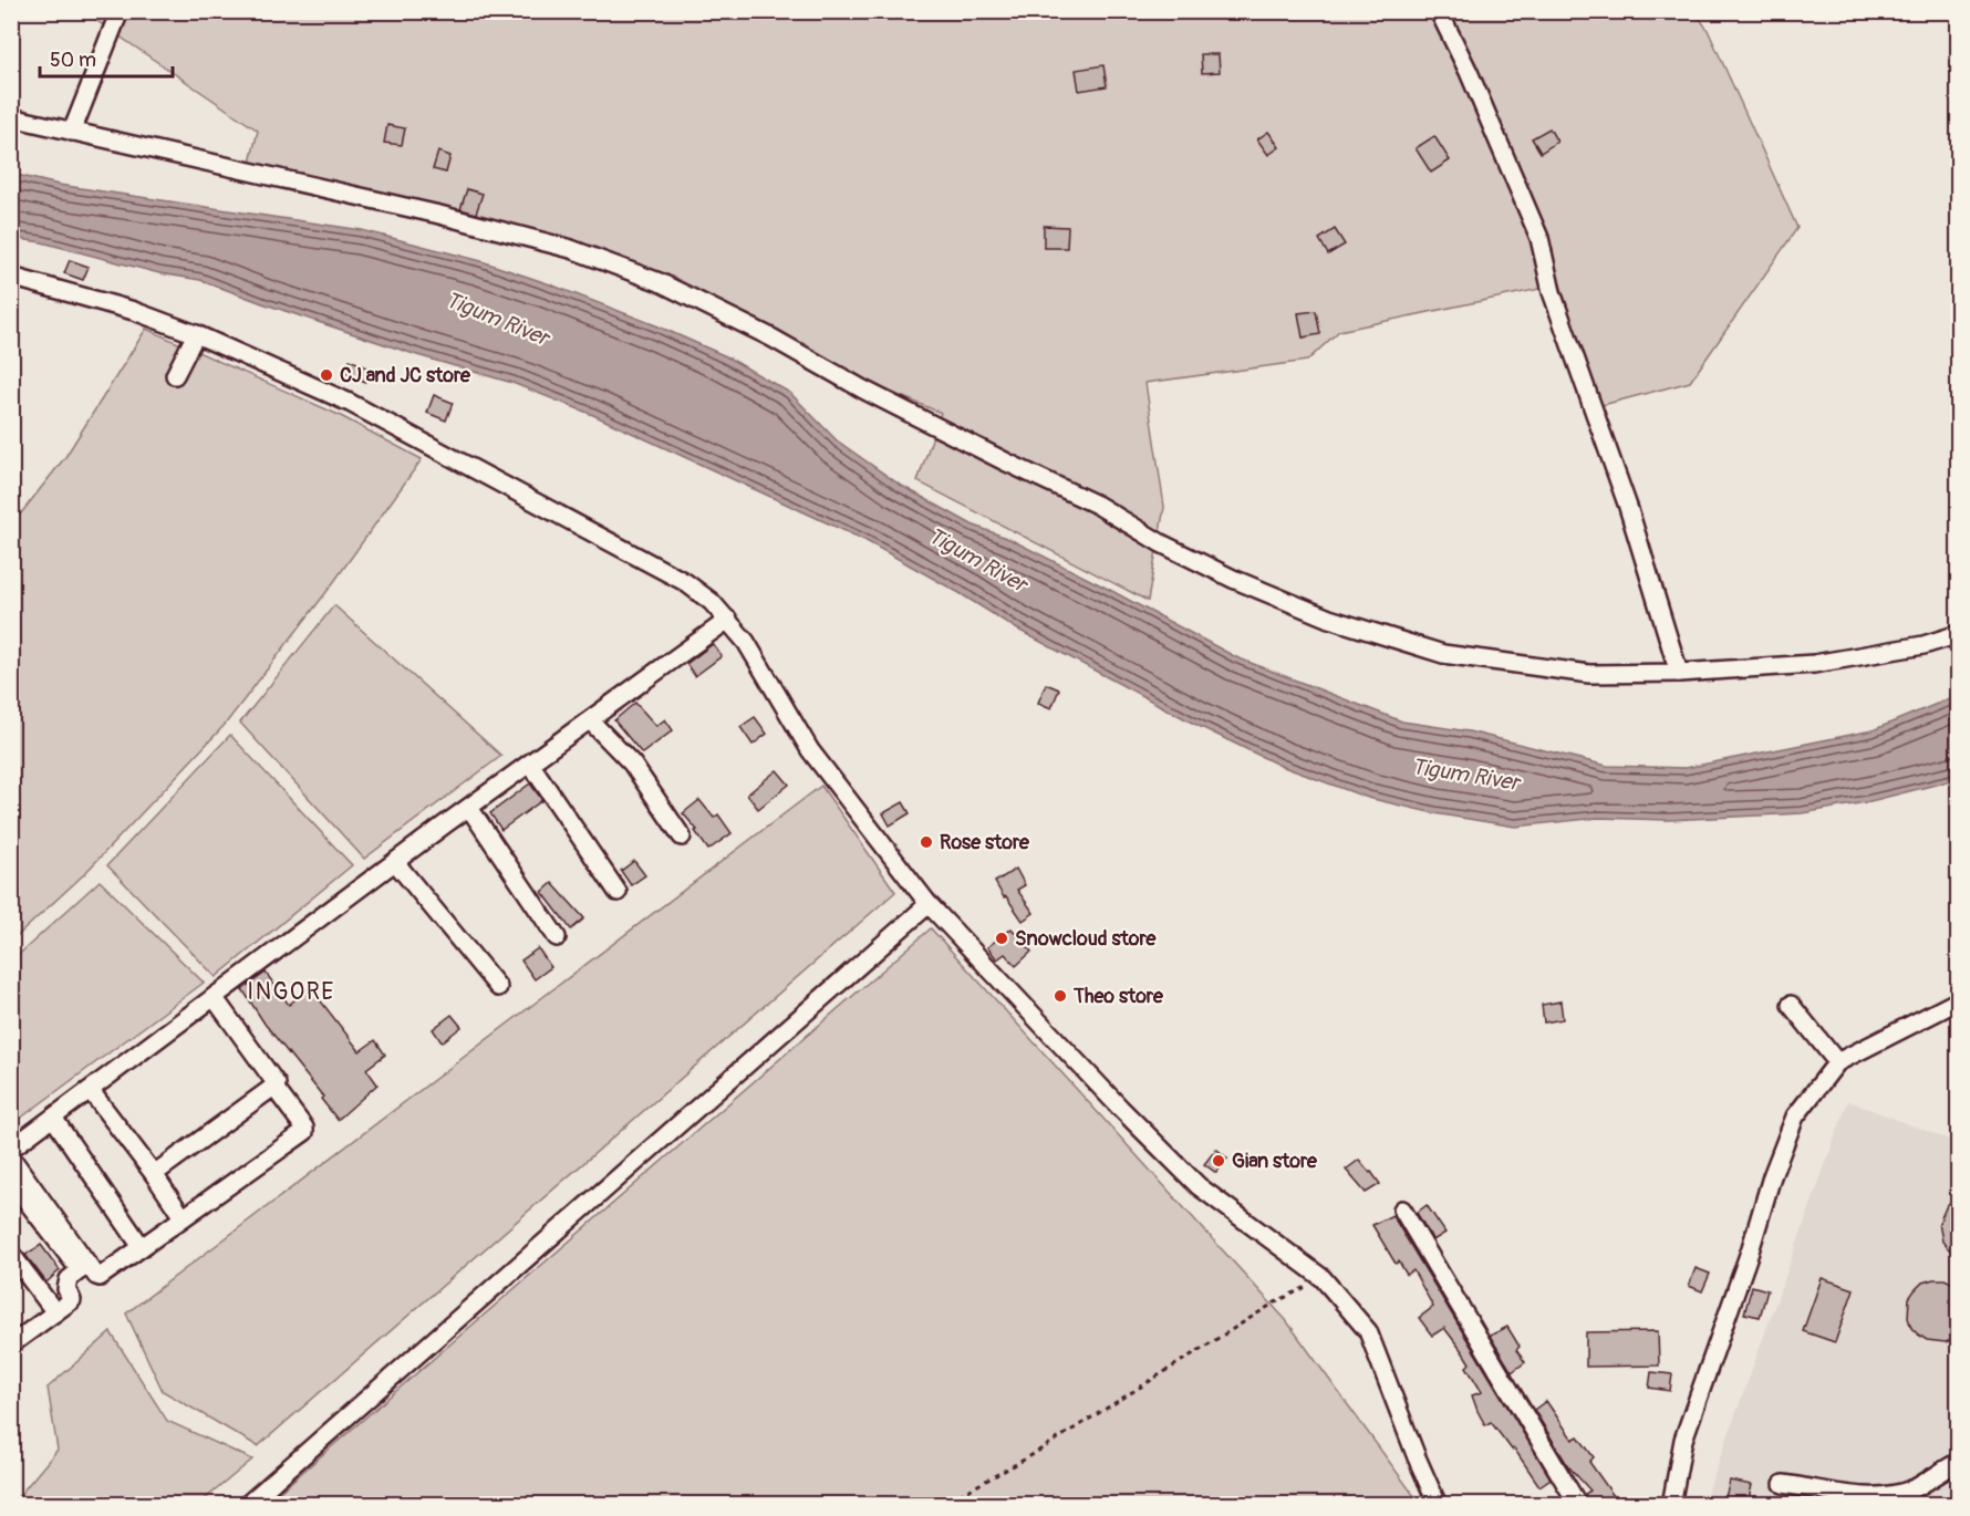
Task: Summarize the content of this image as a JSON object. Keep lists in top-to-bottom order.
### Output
{
  "districts": ["INGORE"],
  "water": ["Tigum River"],
  "places": [
    "CJ and JC store",
    "Rose store",
    "Snowcloud store",
    "Theo store",
    "Gian store"
  ],
  "scale_bar": "50 m"
}
